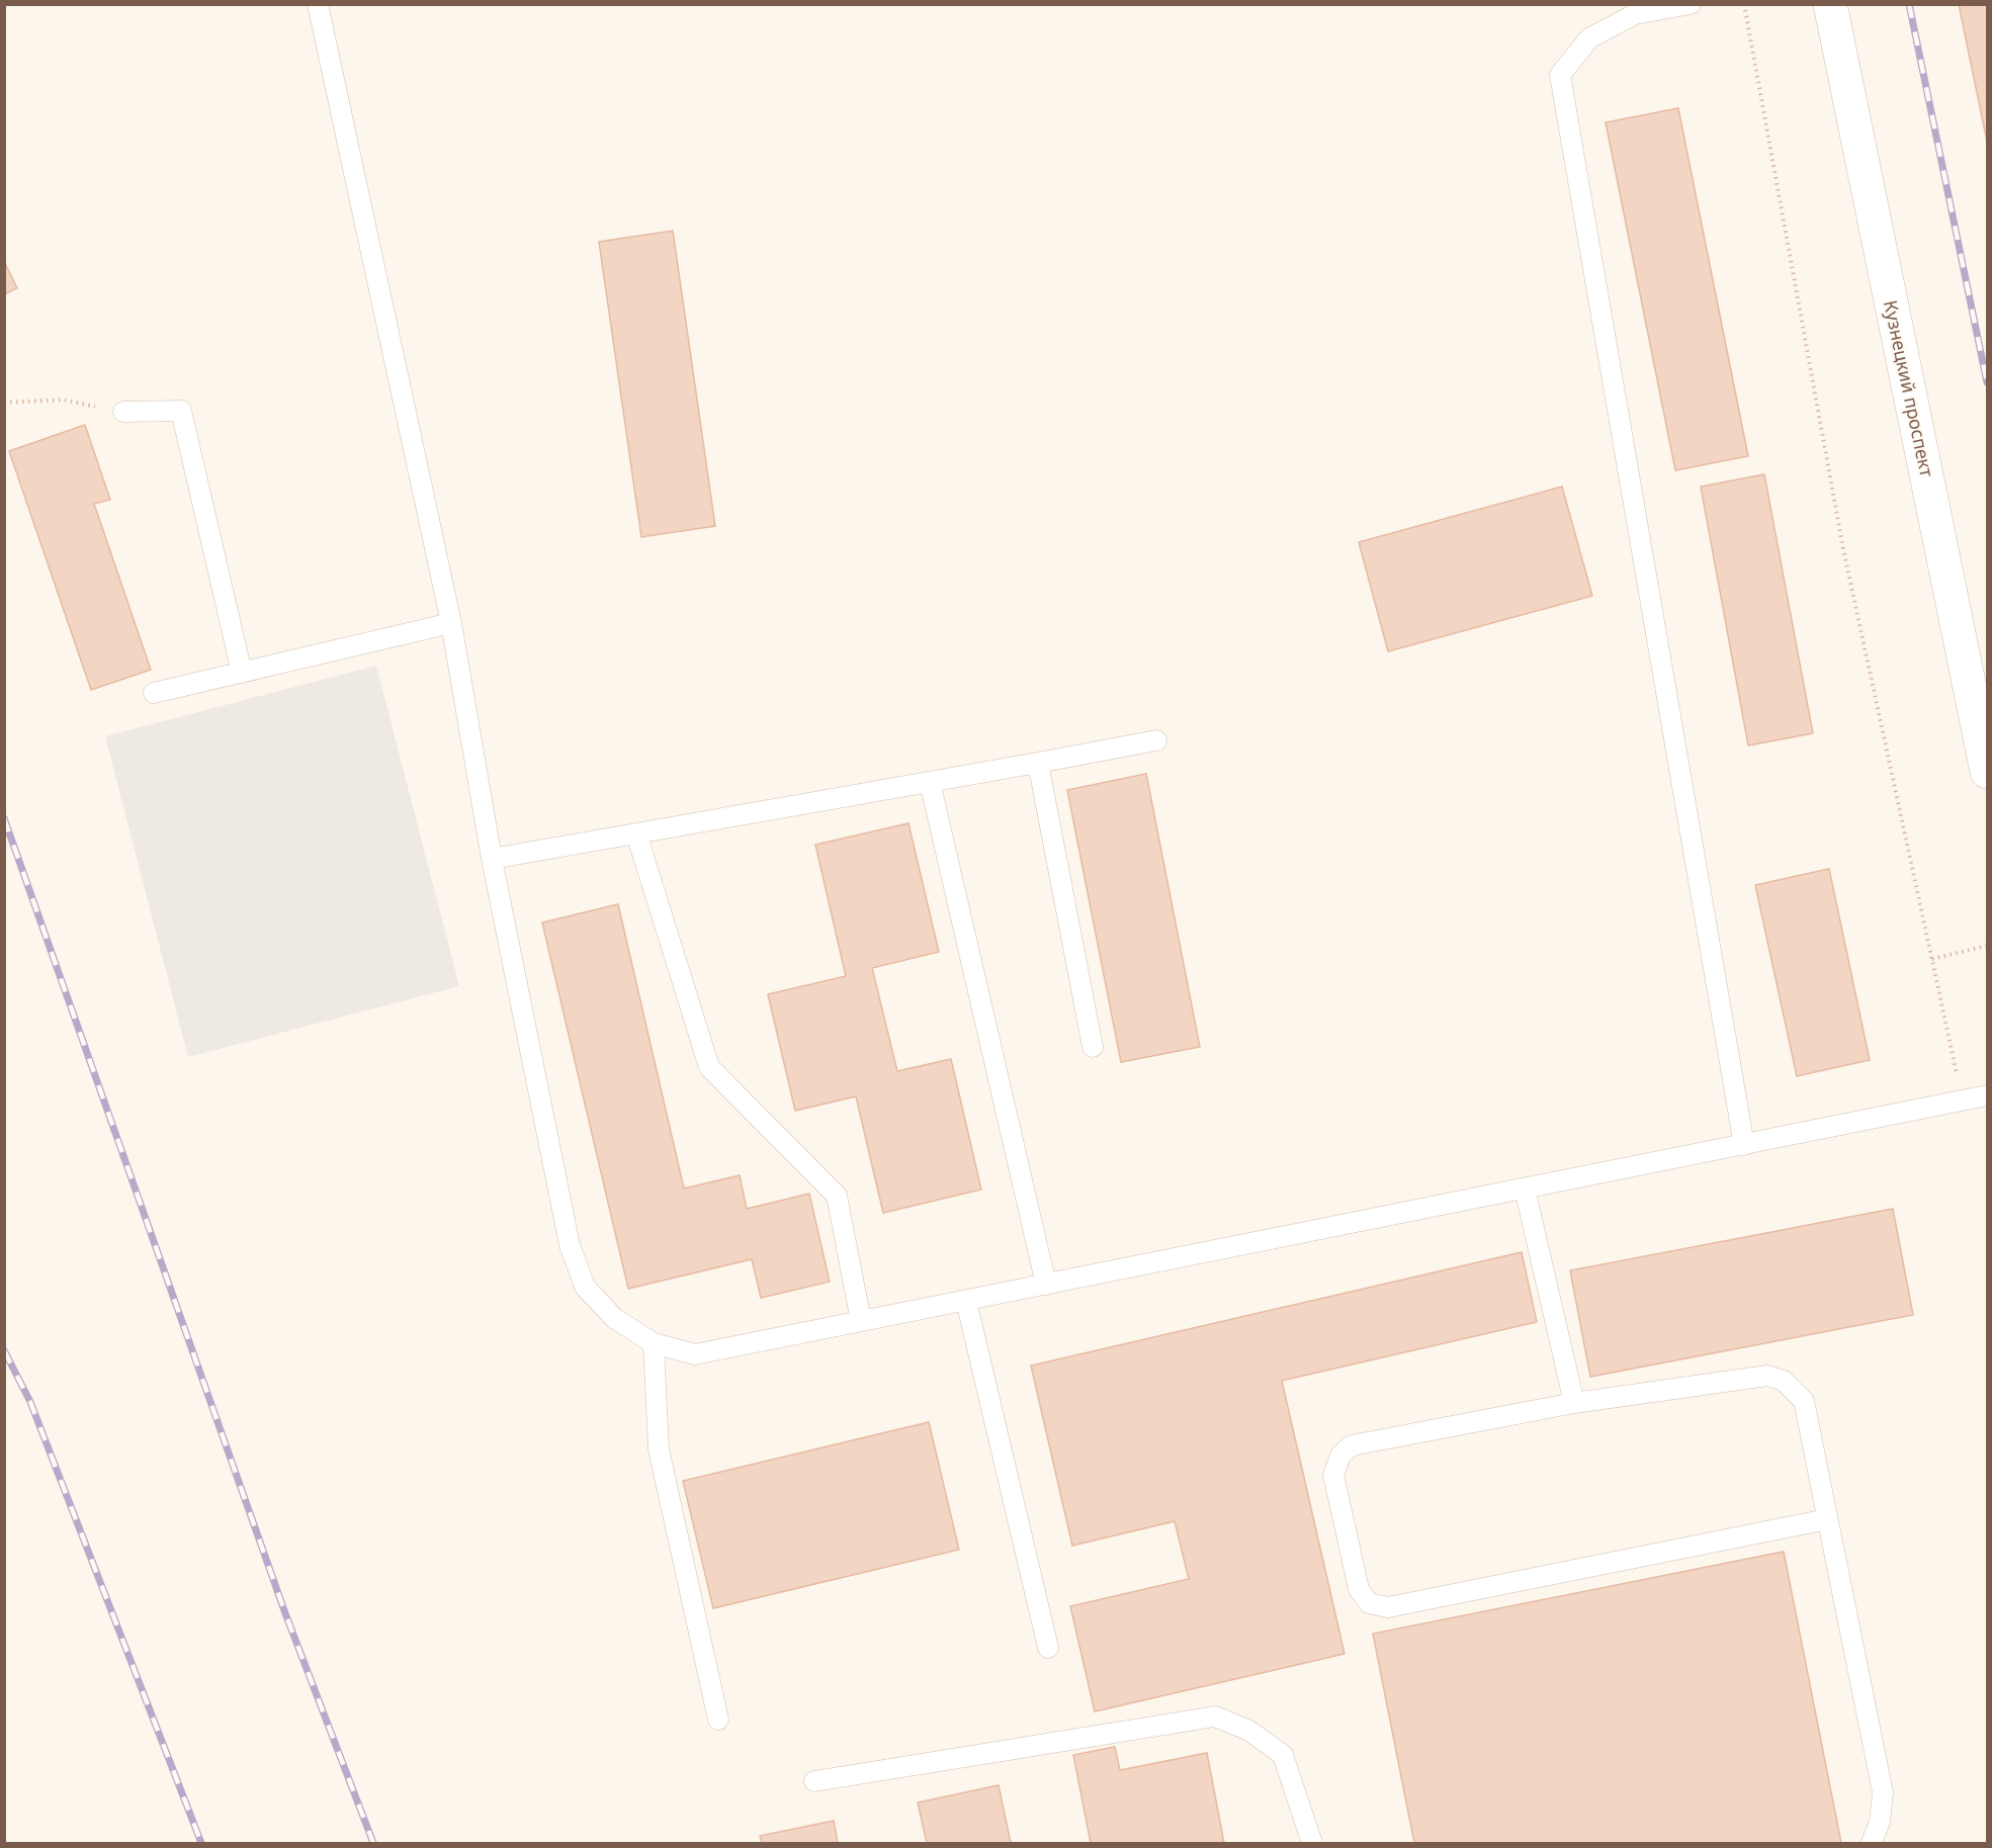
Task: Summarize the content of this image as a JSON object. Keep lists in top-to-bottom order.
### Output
{
  "streets": {
    "street": ["Кузнецкий проспект"]
  }
}
